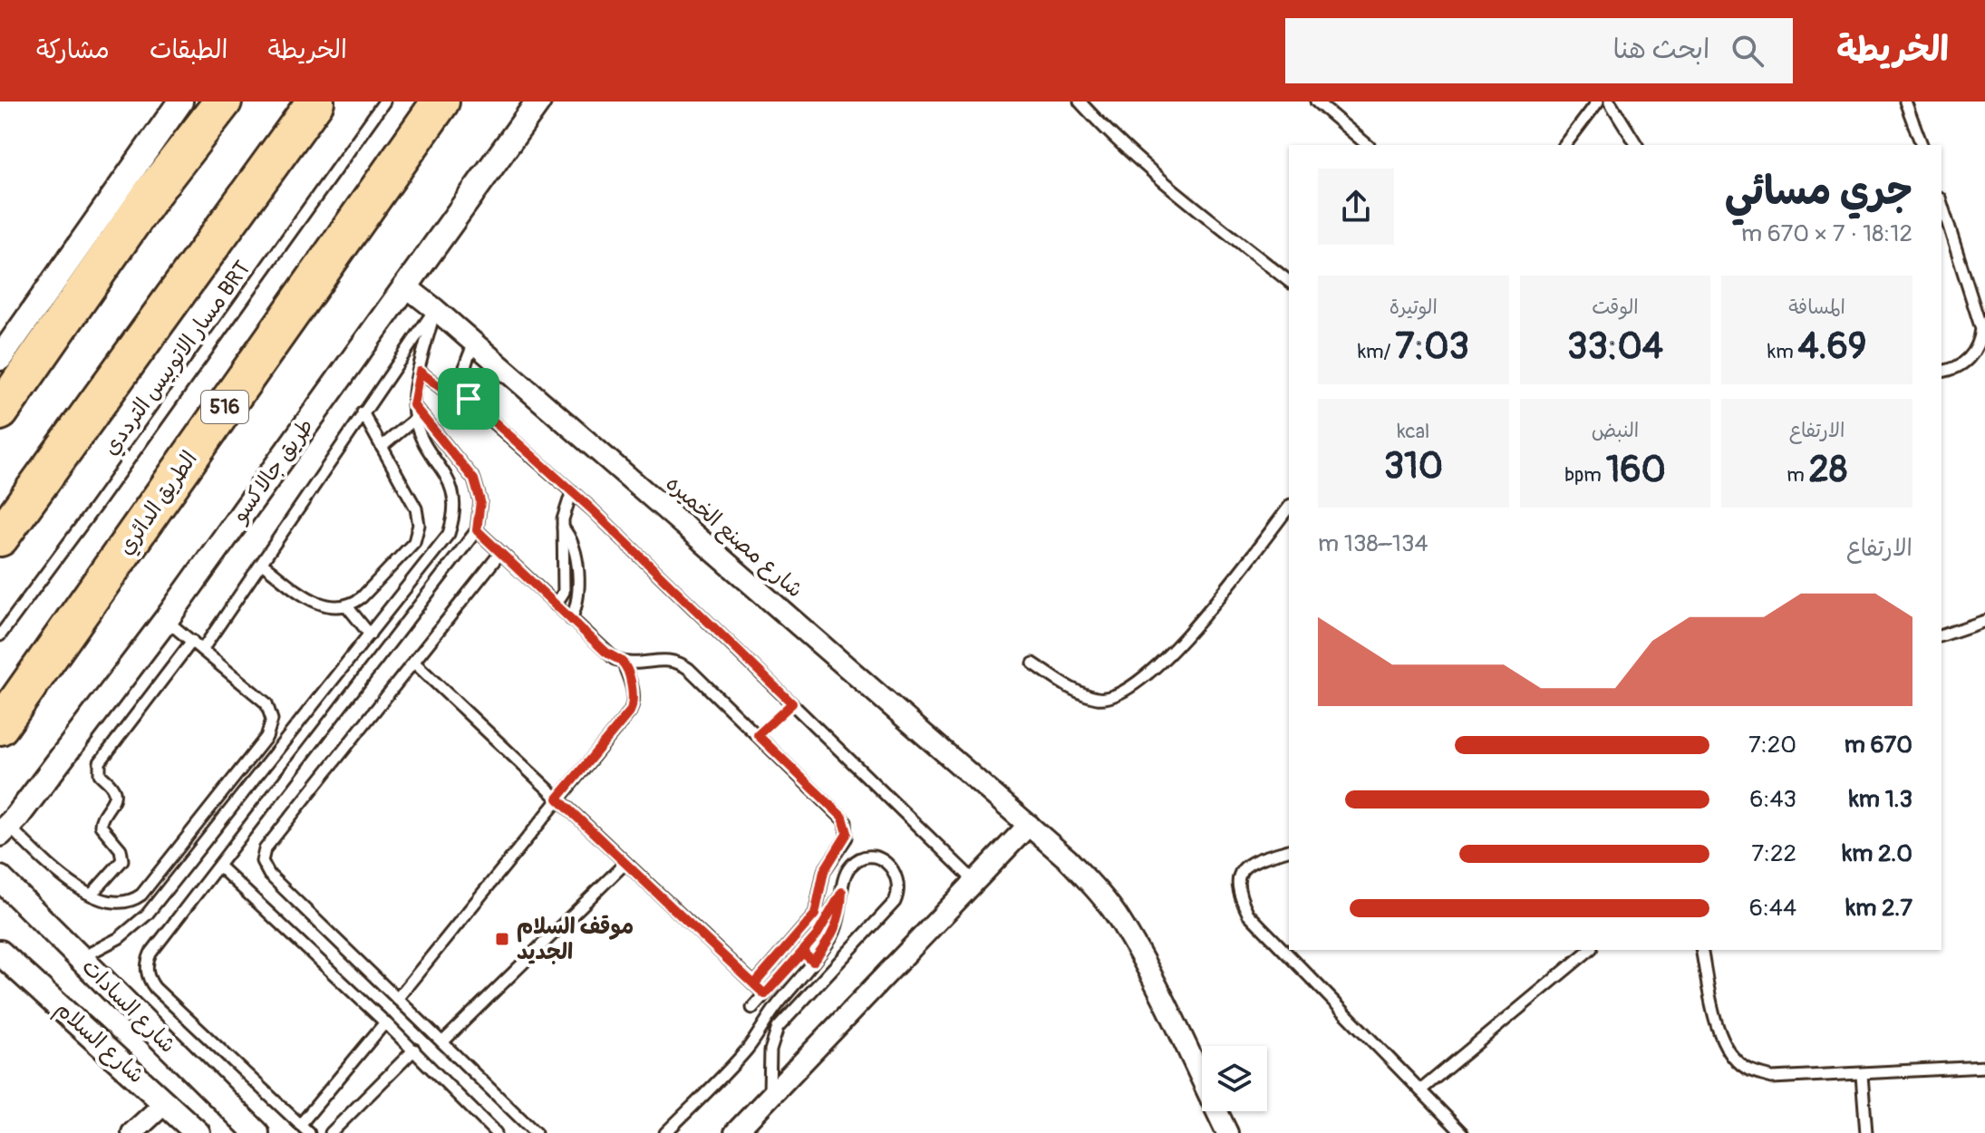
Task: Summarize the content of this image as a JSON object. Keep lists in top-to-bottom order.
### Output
{
  "streets": {
    "highway": ["516", "الطريق الدائري"],
    "street": [
      "طريق جالاكسو",
      "شارع مصنع الخميره",
      "شارع السادات",
      "شارع السلام"
    ],
    "lane": ["مسار الاتوبيس الترددي BRT"]
  },
  "crossings": [
    ["طريق جالاكسو", "شارع مصنع الخميره"]
  ],
  "places": {
    "transit": ["موقف السلام الجديد"]
  },
  "page": {
    "header": "الخريطة",
    "search": "ابحث هنا",
    "nav": ["الخريطة", "الطبقات", "مشاركة"],
    "heading": ["جري مسائي", "18:12 · 7 × 670 m"],
    "stats": [
      ["المسافة", "4.69 km"],
      ["الوقت", "33:04"],
      ["الوتيرة", "7:03 /km"],
      ["الارتفاع", "28 m"],
      ["النبض", "160 bpm"],
      ["kcal", "310"]
    ],
    "chart": ["الارتفاع", "134–138 m"],
    "list": [
      {
        "name": "670 m",
        "note": "7:20"
      },
      {
        "name": "1.3 km",
        "note": "6:43"
      },
      {
        "name": "2.0 km",
        "note": "7:22"
      },
      {
        "name": "2.7 km",
        "note": "6:44"
      }
    ]
  }
}
